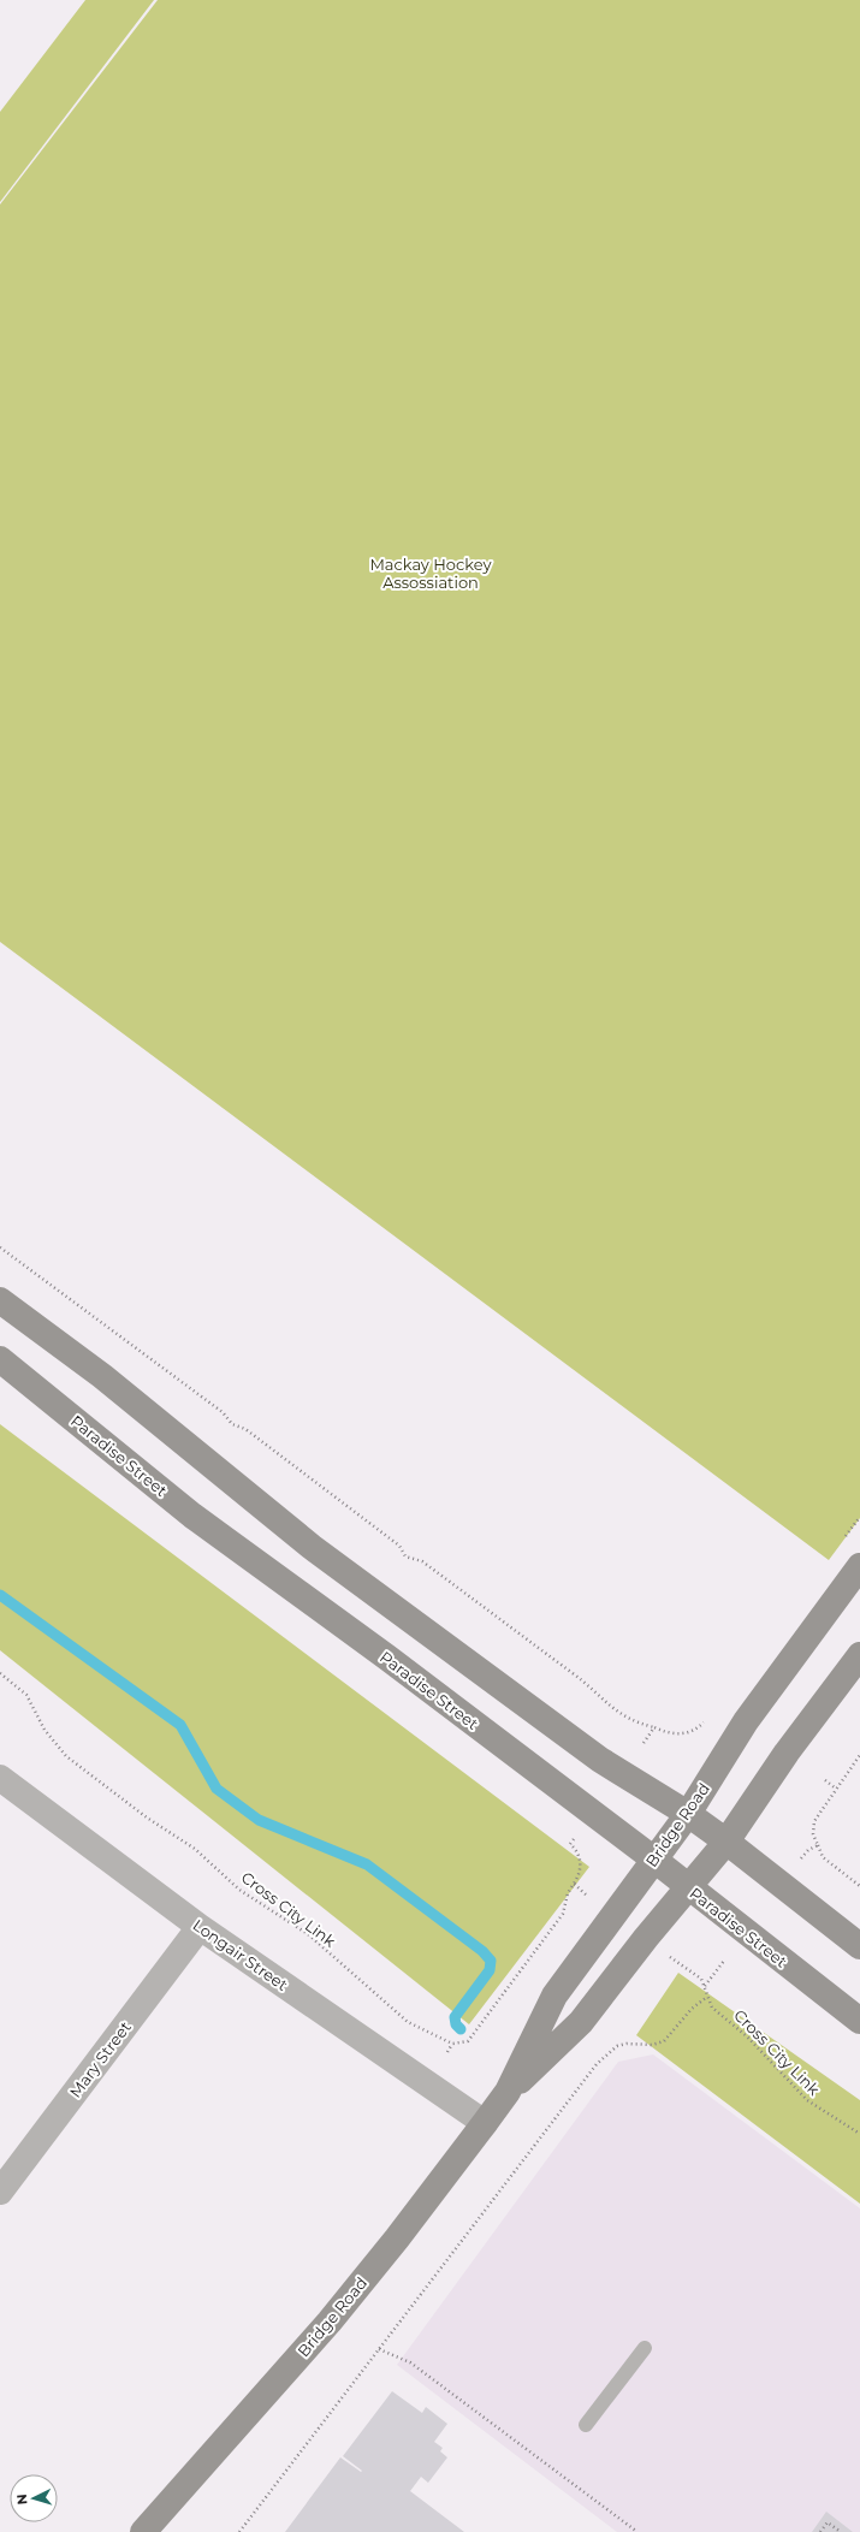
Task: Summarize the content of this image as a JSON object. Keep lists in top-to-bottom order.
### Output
{
  "streets": {
    "street": [
      "Paradise Street",
      "Bridge Road",
      "Longair Street",
      "Mary Street"
    ],
    "path": ["Cross City Link"]
  },
  "crossings": [
    ["Paradise Street", "Bridge Road"],
    ["Bridge Road", "Longair Street"],
    ["Longair Street", "Mary Street"]
  ],
  "parks": ["Mackay Hockey Assossiation"],
  "north": "left"
}
